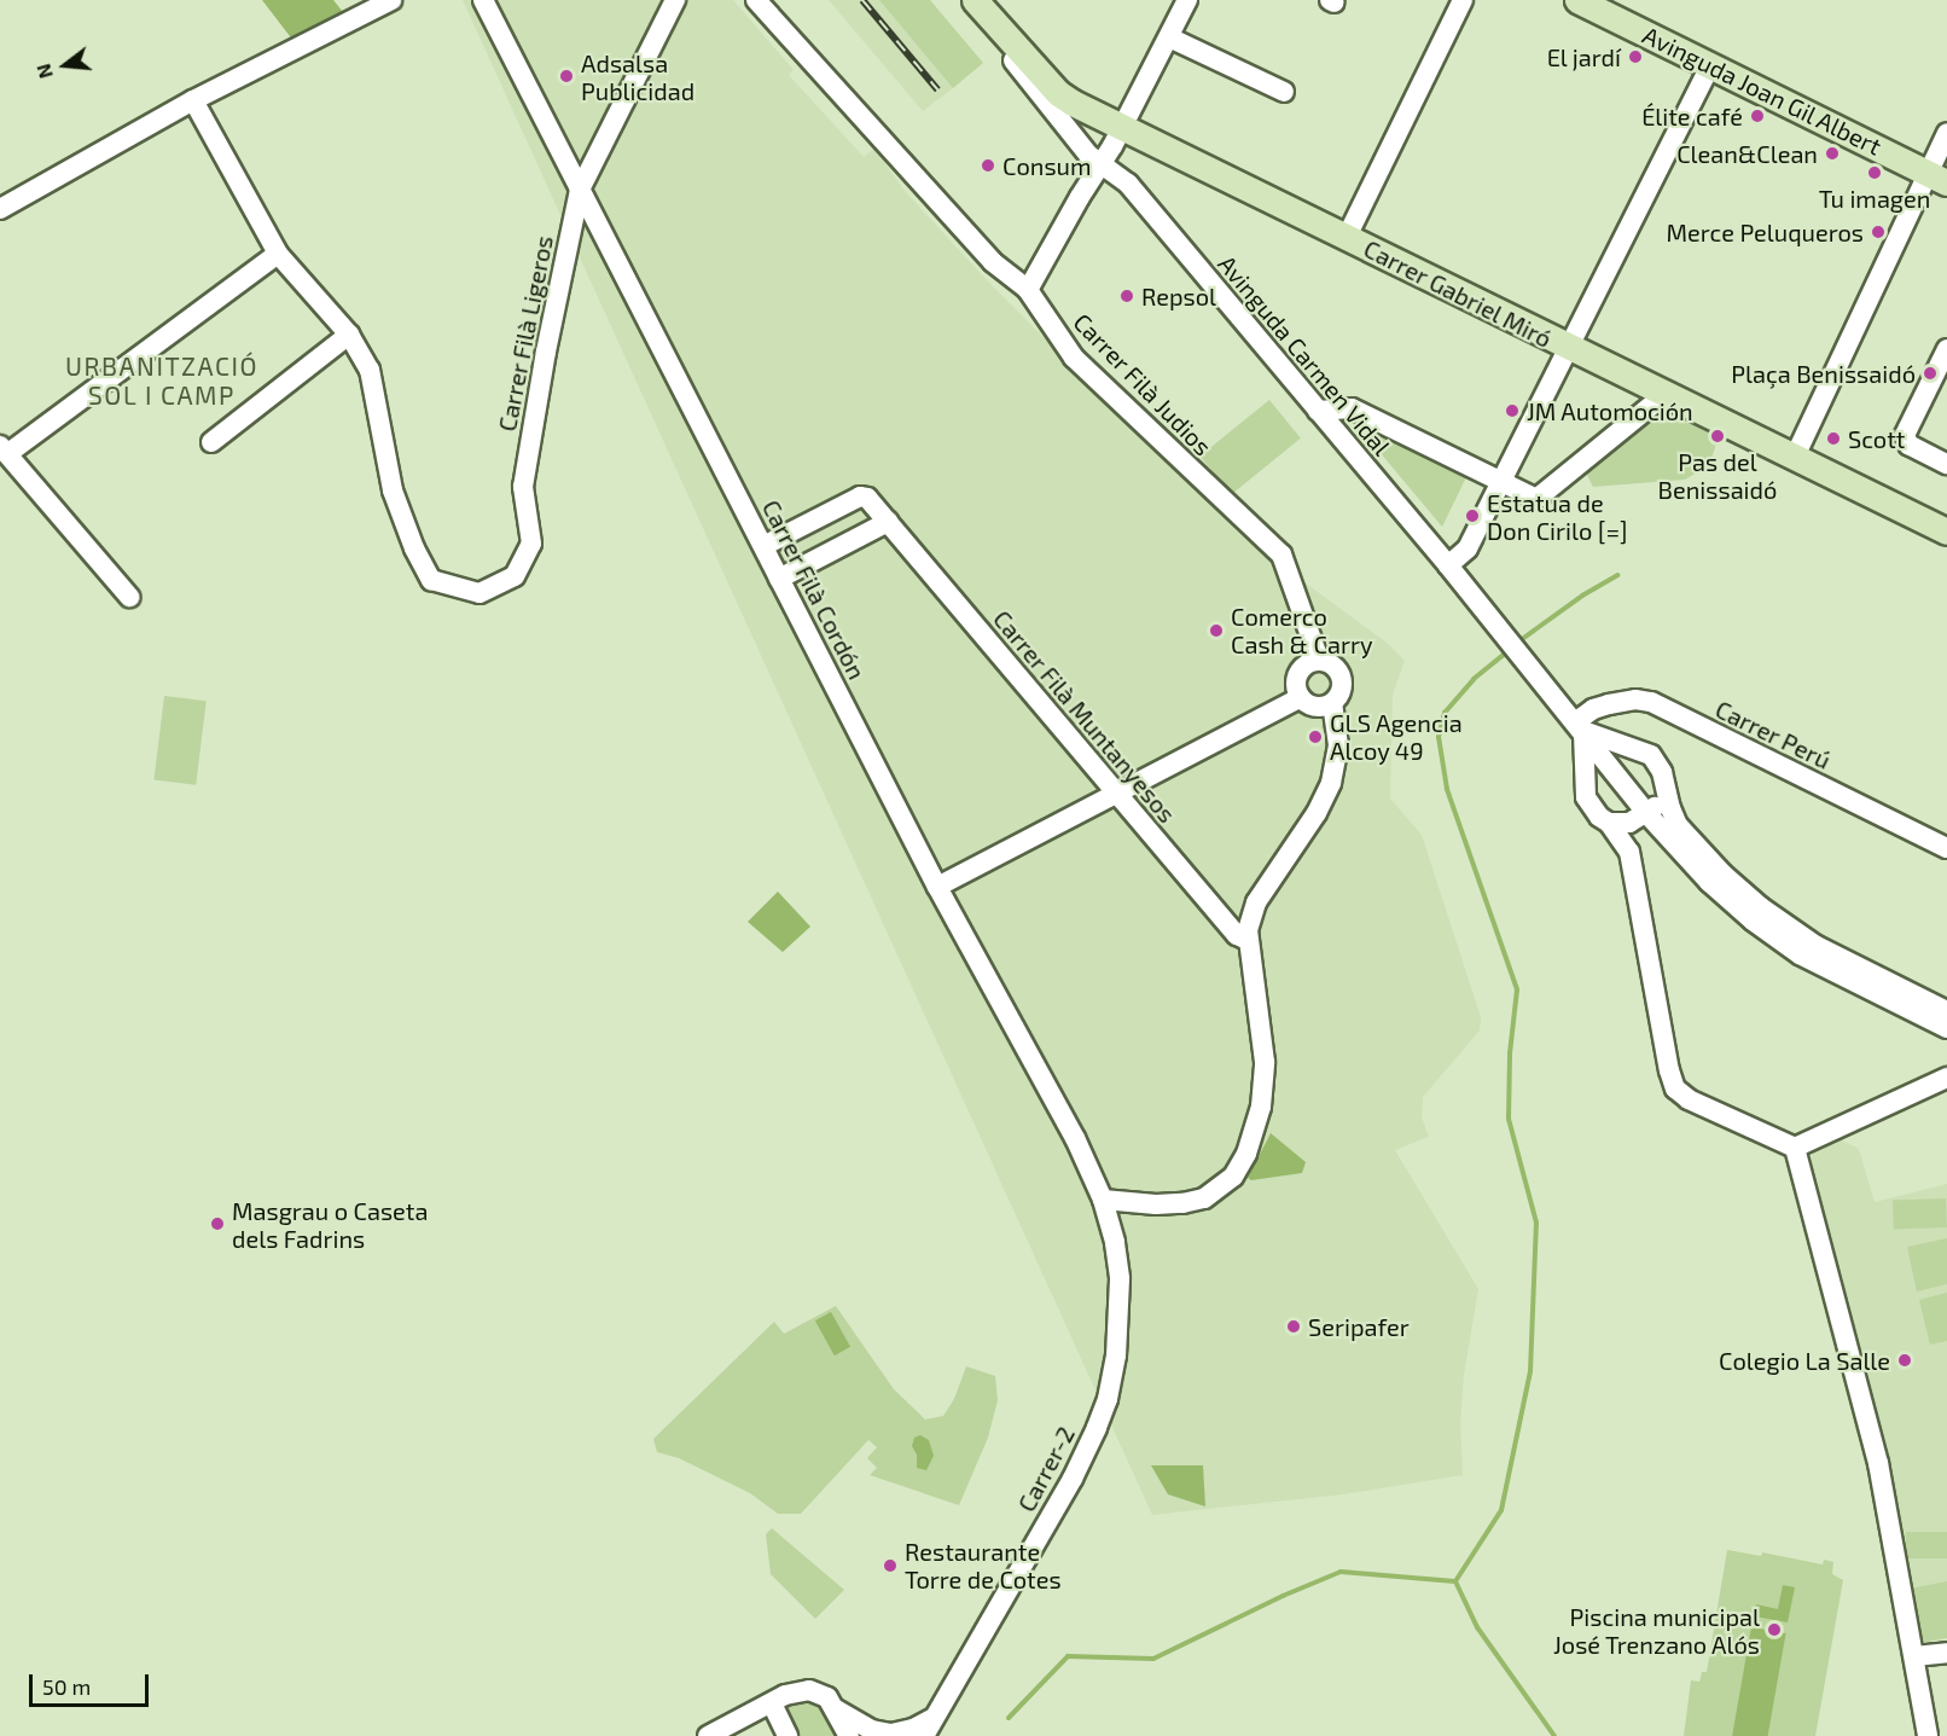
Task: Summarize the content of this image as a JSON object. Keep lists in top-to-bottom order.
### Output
{
  "streets": {
    "main road": ["Avinguda Joan Gil Albert", "Carrer Gabriel Miró"],
    "street": [
      "Carrer Filà Ligeros",
      "Avinguda Carmen Vidal",
      "Carrer Filà Judios",
      "Carrer Filà Cordón",
      "Carrer Filà Muntanyesos",
      "Carrer Perú",
      "Carrer-2"
    ]
  },
  "crossings": [
    ["Carrer Filà Ligeros", "Carrer Filà Cordón"],
    ["Avinguda Carmen Vidal", "Carrer Perú"],
    ["Carrer Filà Cordón", "Carrer Filà Muntanyesos"],
    ["Carrer Filà Cordón", "Carrer-2"]
  ],
  "districts": ["URBANITZACIÓ SOL I CAMP"],
  "places": [
    "El jardí",
    "Adsalsa Publicidad",
    "Élite café",
    "Clean&Clean",
    "Consum",
    "Tu imagen",
    "Merce Peluqueros",
    "Repsol",
    "Plaça Benissaidó",
    "JM Automoción",
    "Pas del Benissaidó",
    "Scott",
    "Estatua de Don Cirilo [=]",
    "Comerco Cash & Carry",
    "GLS Agencia Alcoy 49",
    "Masgrau o Caseta dels Fadrins",
    "Seripafer",
    "Colegio La Salle",
    "Restaurante Torre de Cotes",
    "Piscina municipal José Trenzano Alós"
  ],
  "scale_bar": "50 m",
  "north": "left"
}
